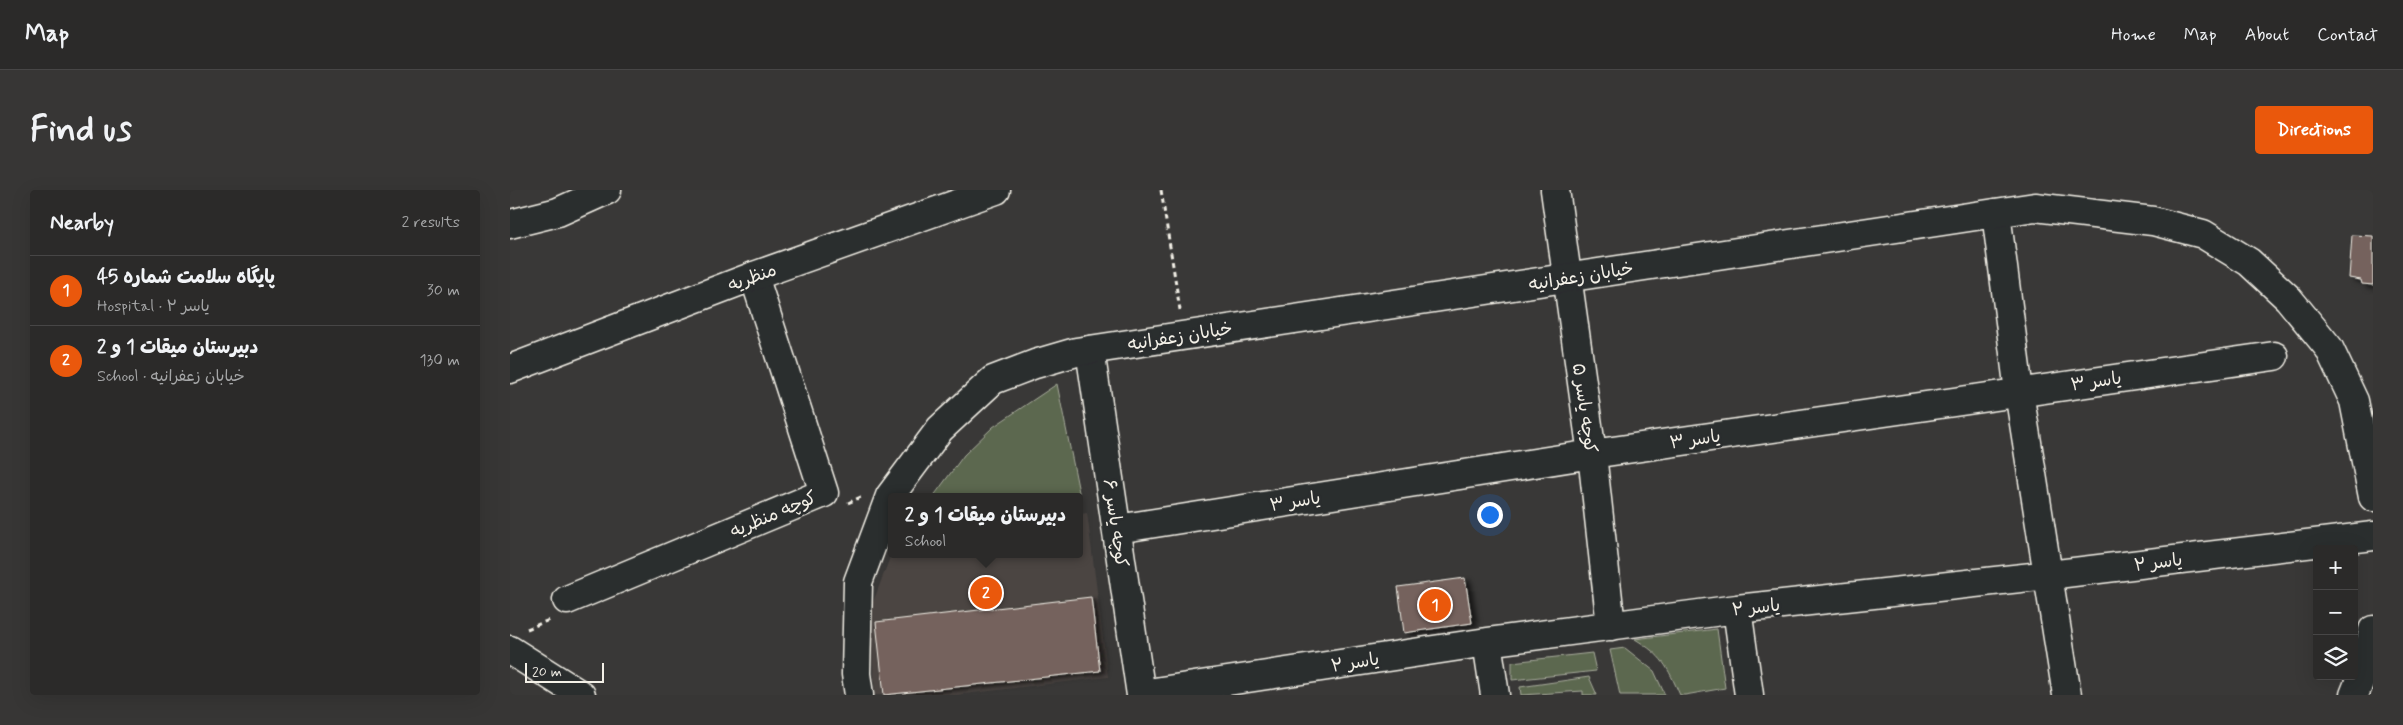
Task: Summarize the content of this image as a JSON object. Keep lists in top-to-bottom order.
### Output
{
  "streets": {
    "street": [
      "خیابان زعفرانیه",
      "منظریه",
      "یاسر ۳",
      "کوچه یاسر ۵",
      "کوچه منظریه",
      "کوچه یاسر ۶",
      "یاسر ۲"
    ]
  },
  "crossings": [
    ["خیابان زعفرانیه", "کوچه یاسر ۵"],
    ["خیابان زعفرانیه", "کوچه یاسر ۶"],
    ["منظریه", "کوچه منظریه"],
    ["یاسر ۳", "کوچه یاسر ۵"],
    ["یاسر ۳", "کوچه یاسر ۶"],
    ["کوچه یاسر ۵", "یاسر ۲"],
    ["کوچه یاسر ۶", "یاسر ۲"]
  ],
  "scale_bar": "20 m",
  "page": {
    "header": "Map",
    "nav": [
      "Home",
      "Map",
      "About",
      "Contact"
    ],
    "buttons": "Directions",
    "title": "Find us",
    "heading": ["Nearby", "2 results"],
    "list": [
      {
        "mark": "1",
        "name": "پایگاه سلامت شماره 45",
        "note": "Hospital · یاسر ۲",
        "value": "30 m"
      },
      {
        "mark": "2",
        "name": "دبیرستان میقات 1 و 2",
        "note": "School · خیابان زعفرانیه",
        "value": "130 m"
      }
    ],
    "popup": ["دبیرستان میقات 1 و 2", "School"],
    "map_buttons": ["+", "−"],
    "pins": ["2", "1"],
    "scale": "20 m"
  }
}
